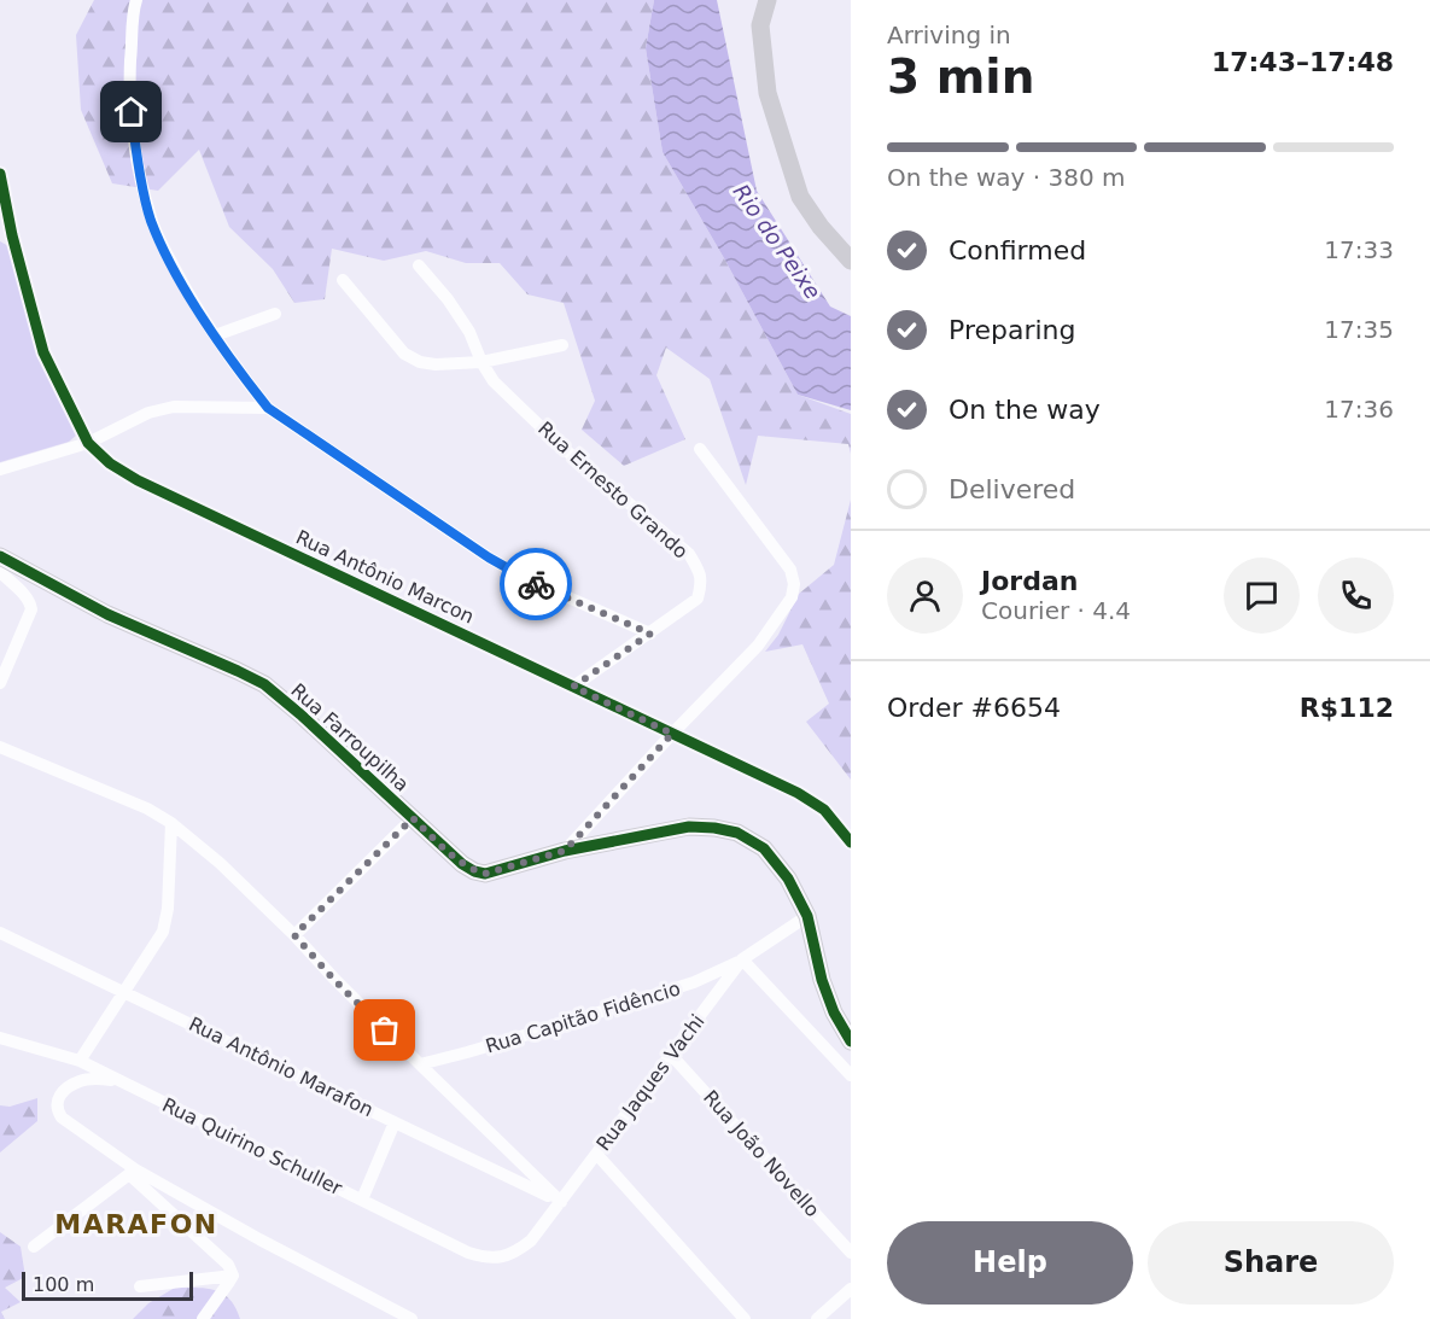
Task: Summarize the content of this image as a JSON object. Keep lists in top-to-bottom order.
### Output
{
  "streets": {
    "street": [
      "Rua Ernesto Grando",
      "Rua Antônio Marcon",
      "Rua Farroupilha",
      "Rua Capitão Fidêncio",
      "Rua Antônio Marafon",
      "Rua Jaques Vachi",
      "Rua Quirino Schuller",
      "Rua João Novello"
    ]
  },
  "crossings": [
    ["Rua Ernesto Grando", "Rua Antônio Marcon"],
    ["Rua Farroupilha", "Rua Jaques Vachi"],
    ["Rua Capitão Fidêncio", "Rua Jaques Vachi"],
    ["Rua Antônio Marafon", "Rua Jaques Vachi"],
    ["Rua Jaques Vachi", "Rua Quirino Schuller"],
    ["Rua Jaques Vachi", "Rua João Novello"]
  ],
  "districts": ["MARAFON"],
  "water": ["Rio do Peixe"],
  "scale_bar": "100 m",
  "page": {
    "heading": ["3 min", "Arriving in", "17:43–17:48"],
    "panel": [
      "Jordan",
      "Courier · 4.4",
      "Order #6654",
      "R$112"
    ],
    "bar": "On the way · 380 m",
    "list": [
      ["Confirmed", "17:33"],
      ["Preparing", "17:35"],
      ["On the way", "17:36"],
      "Delivered"
    ],
    "buttons": ["Help", "Share"],
    "scale": "100 m"
  }
}
